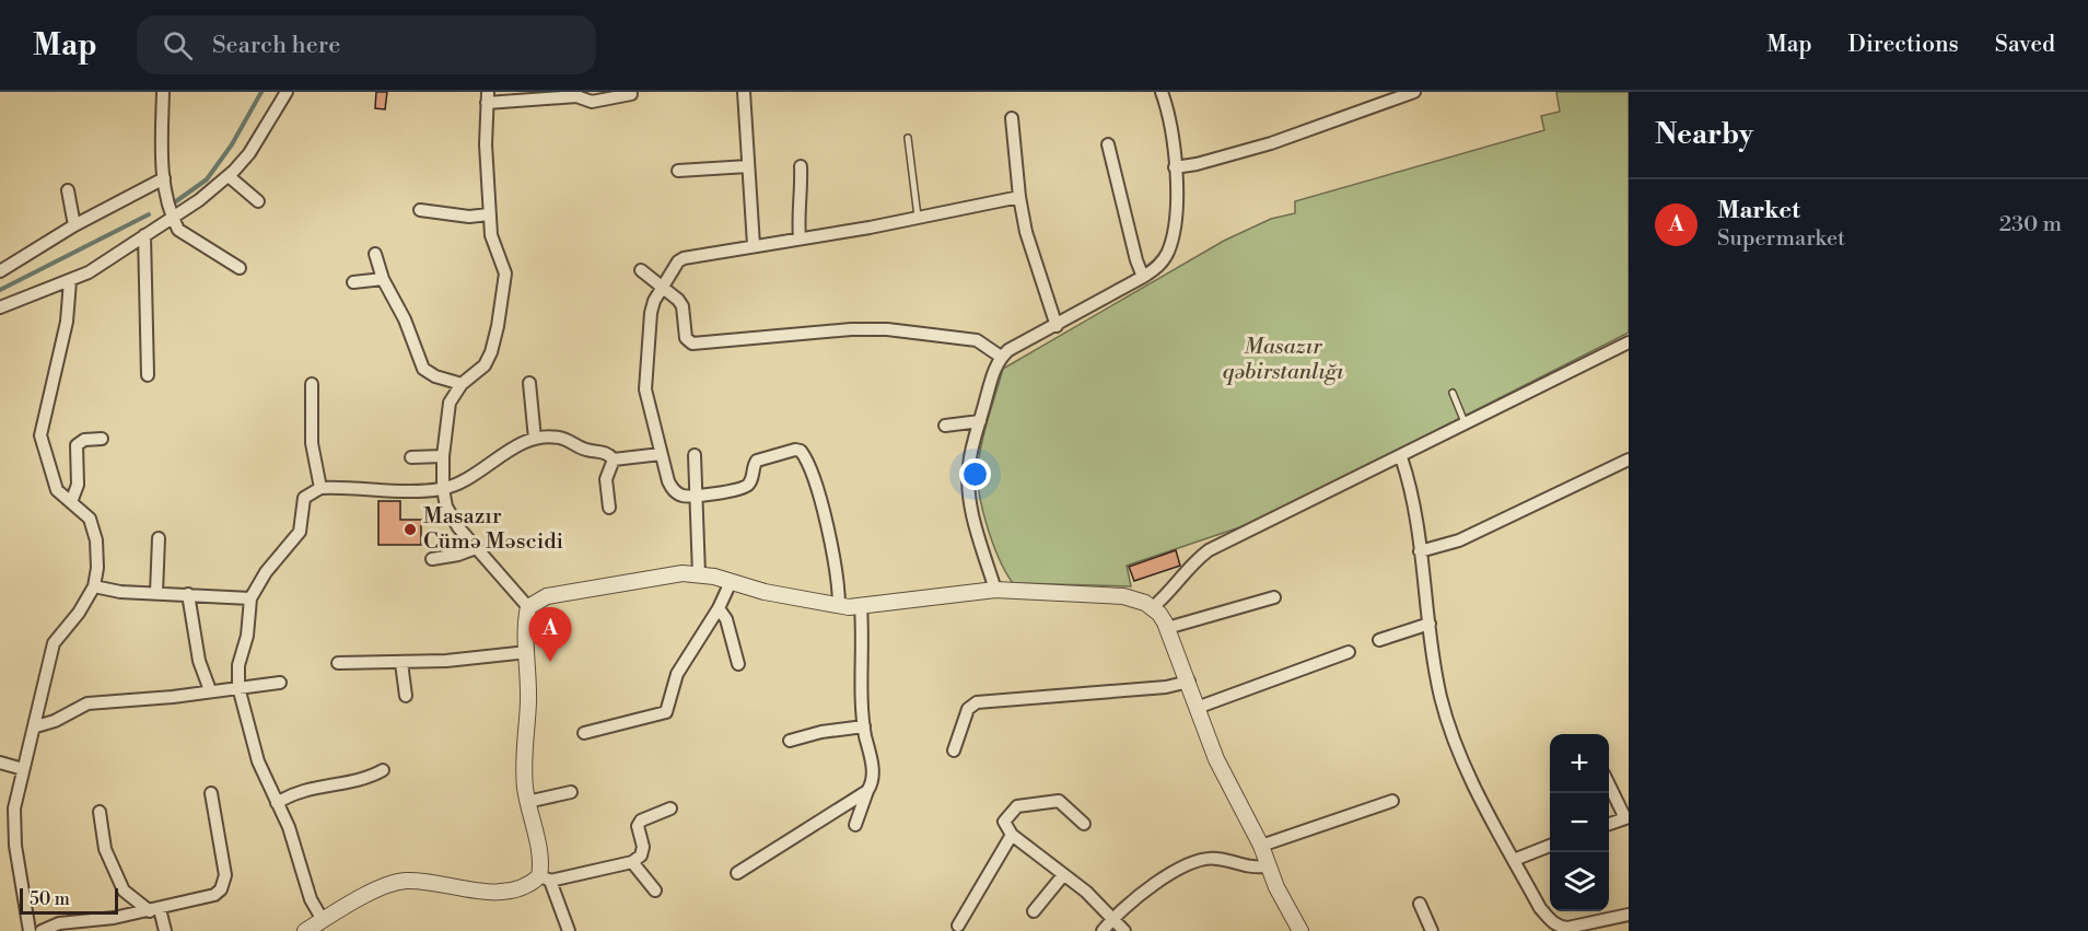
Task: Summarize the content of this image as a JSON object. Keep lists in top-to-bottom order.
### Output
{
  "parks": ["Masazır qəbirstanlığı"],
  "places": ["Masazır Cümə Məscidi"],
  "scale_bar": "50 m",
  "page": {
    "header": "Map",
    "search": "Search here",
    "nav": ["Map", "Directions", "Saved"],
    "heading": "Nearby",
    "list": [
      {
        "mark": "A",
        "name": "Market",
        "note": "Supermarket",
        "value": "230 m"
      }
    ],
    "pins": "A",
    "map_buttons": ["+", "−"],
    "scale": "50 m"
  }
}
